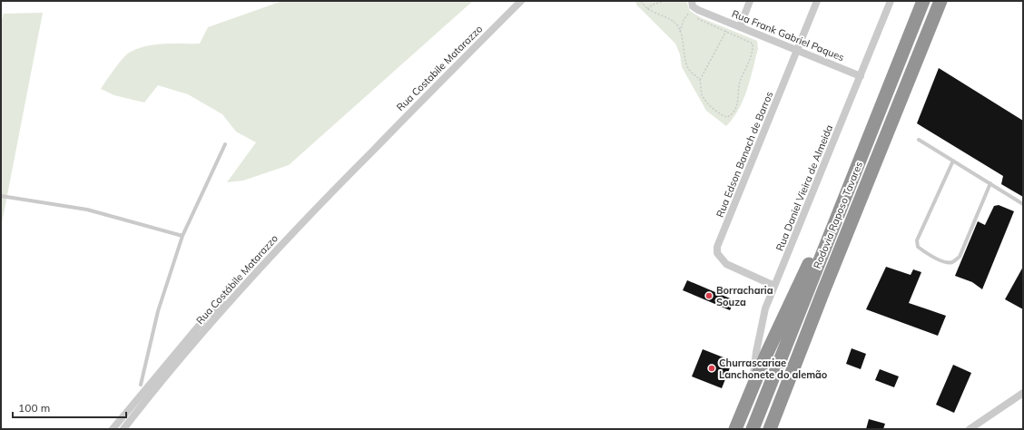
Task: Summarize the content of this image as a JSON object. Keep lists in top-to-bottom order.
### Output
{
  "streets": {
    "highway": ["Rodovia Raposo Tavares"],
    "street": [
      "Rua Frank Gabriel Paques",
      "Rua Costabile Matarazzo",
      "Rua Edson Banach de Barros",
      "Rua Daniel Vieira de Almeida",
      "Rua Costábile Matarazzo"
    ]
  },
  "crossings": [
    ["Rua Frank Gabriel Paques", "Rua Edson Banach de Barros"],
    ["Rua Frank Gabriel Paques", "Rua Daniel Vieira de Almeida"],
    ["Rua Costabile Matarazzo", "Rua Costábile Matarazzo"],
    ["Rua Edson Banach de Barros", "Rua Daniel Vieira de Almeida"]
  ],
  "places": ["Borracharia Souza", "Churrascariae Lanchonete do alemão"],
  "scale_bar": "100 m"
}
